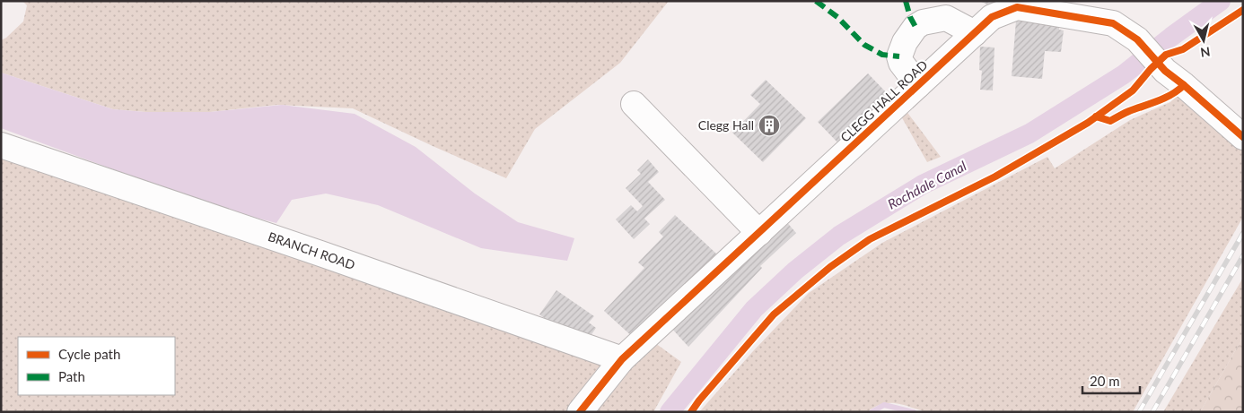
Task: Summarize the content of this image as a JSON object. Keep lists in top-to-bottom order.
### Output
{
  "streets": {
    "street": ["CLEGG HALL ROAD", "BRANCH ROAD"]
  },
  "crossings": [
    ["CLEGG HALL ROAD", "BRANCH ROAD"]
  ],
  "water": ["Rochdale Canal"],
  "places": {
    "building": ["Clegg Hall"]
  },
  "legend": ["Cycle path", "Path"],
  "scale_bar": "20 m",
  "north": "bottom"
}
